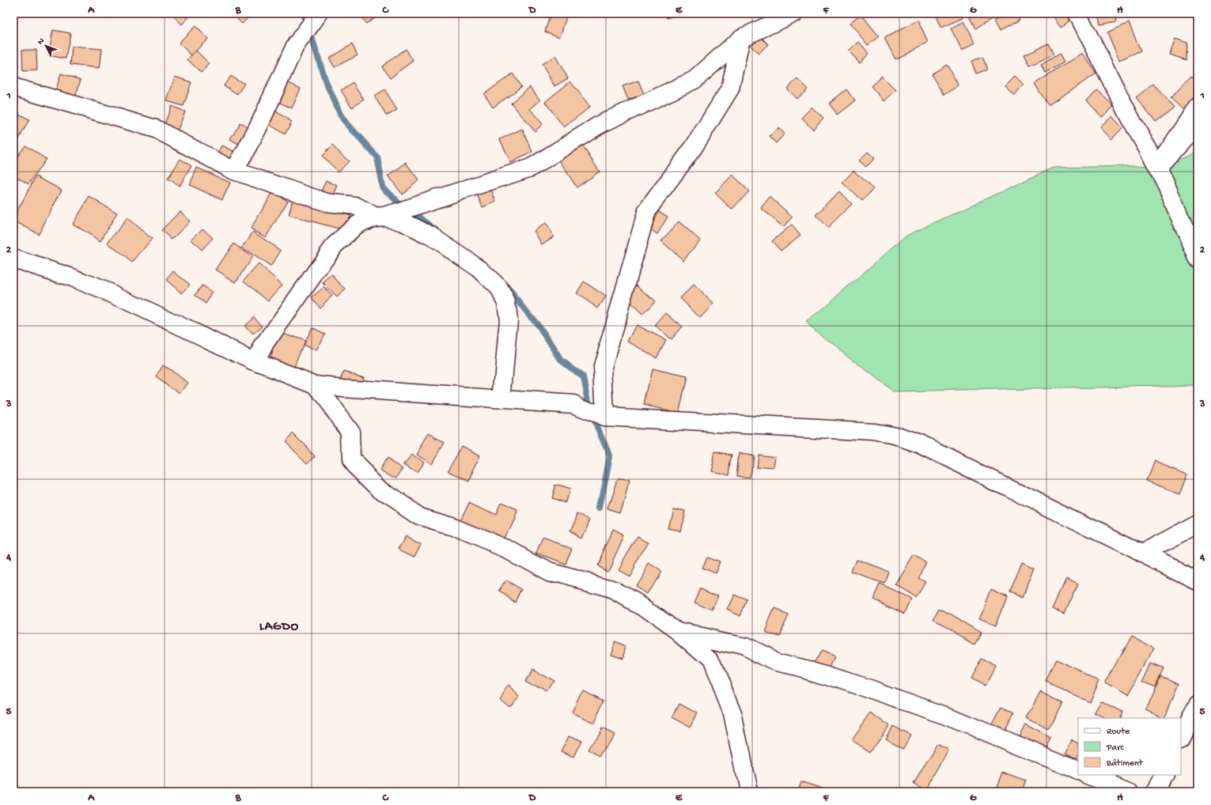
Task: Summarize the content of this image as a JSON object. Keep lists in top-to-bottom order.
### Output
{
  "districts": ["LAGDO"],
  "legend": ["Route", "Parc", "Bâtiment"],
  "north": "top left",
  "grid": {
    "columns": [
      "A",
      "B",
      "C",
      "D",
      "E",
      "F",
      "G",
      "H"
    ],
    "rows": [
      "1",
      "2",
      "3",
      "4",
      "5"
    ]
  }
}
